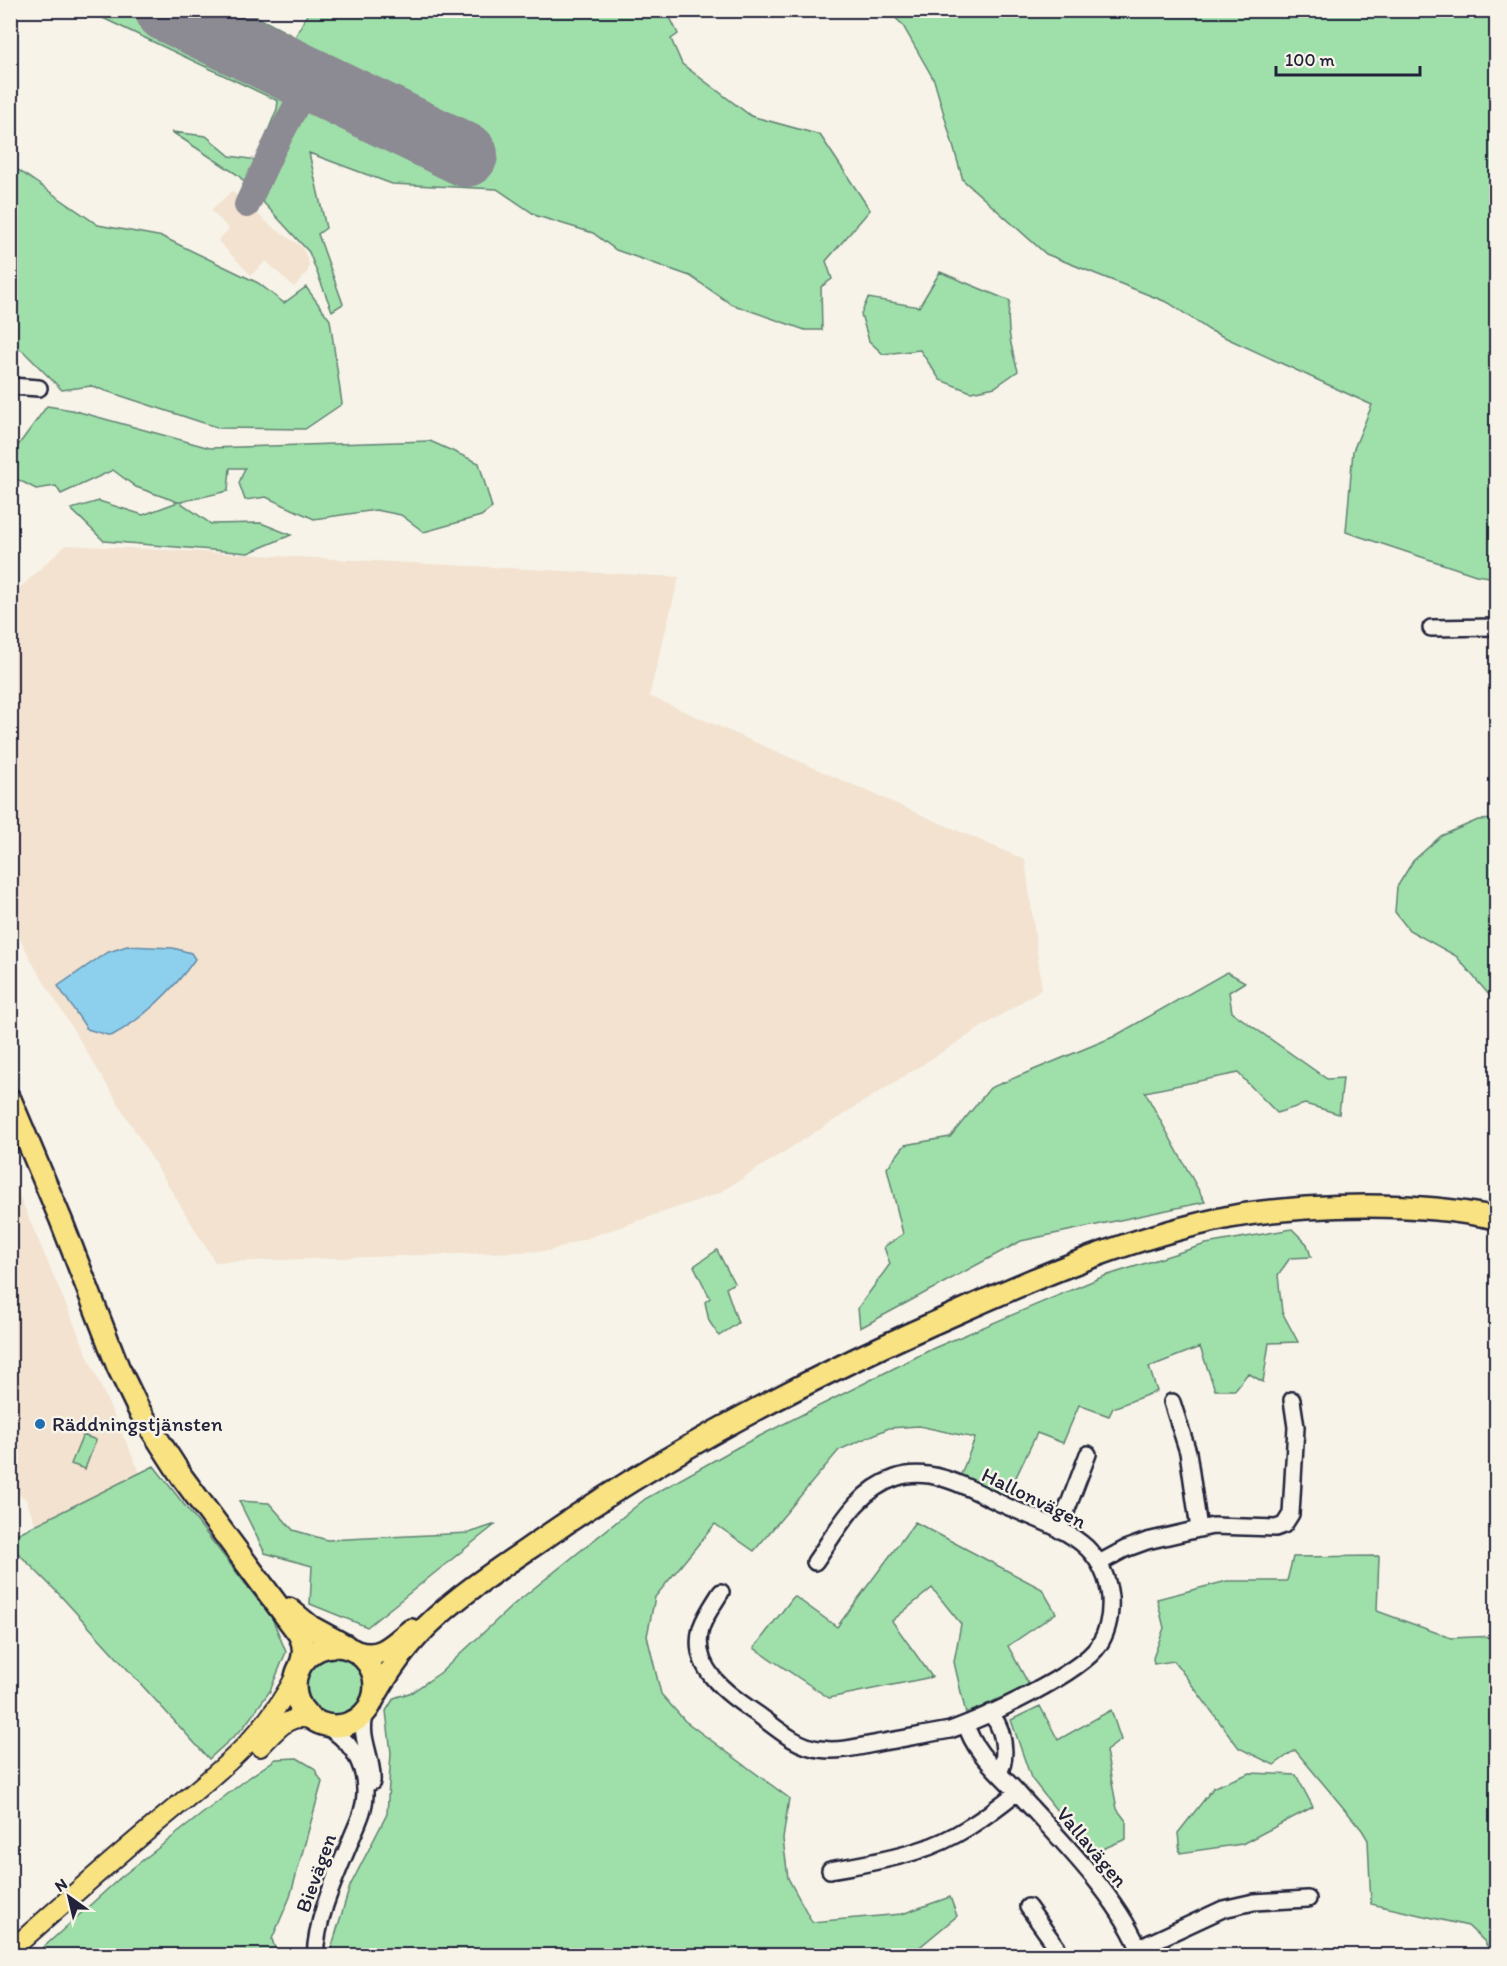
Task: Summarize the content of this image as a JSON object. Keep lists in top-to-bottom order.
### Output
{
  "streets": {
    "street": ["Hallonvägen", "Vallavägen", "Bievägen"]
  },
  "crossings": [
    ["Hallonvägen", "Vallavägen"]
  ],
  "places": ["Räddningstjänsten"],
  "scale_bar": "100 m",
  "north": "top left"
}
